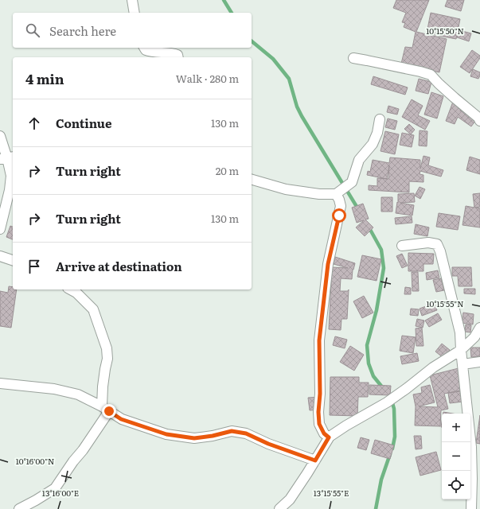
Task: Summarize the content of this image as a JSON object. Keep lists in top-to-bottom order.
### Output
{
  "page": {
    "search": "Search here",
    "heading": ["4 min", "Walk · 280 m"],
    "list": [
      ["Continue", "130 m"],
      ["Turn right", "20 m"],
      ["Turn right", "130 m"],
      "Arrive at destination"
    ],
    "map_buttons": ["+", "−"]
  },
  "coordinates": [
    "10°15'50\"N",
    "10°15'55\"N",
    "10°16'00\"N",
    "13°16'00\"E",
    "13°15'55\"E"
  ]
}
